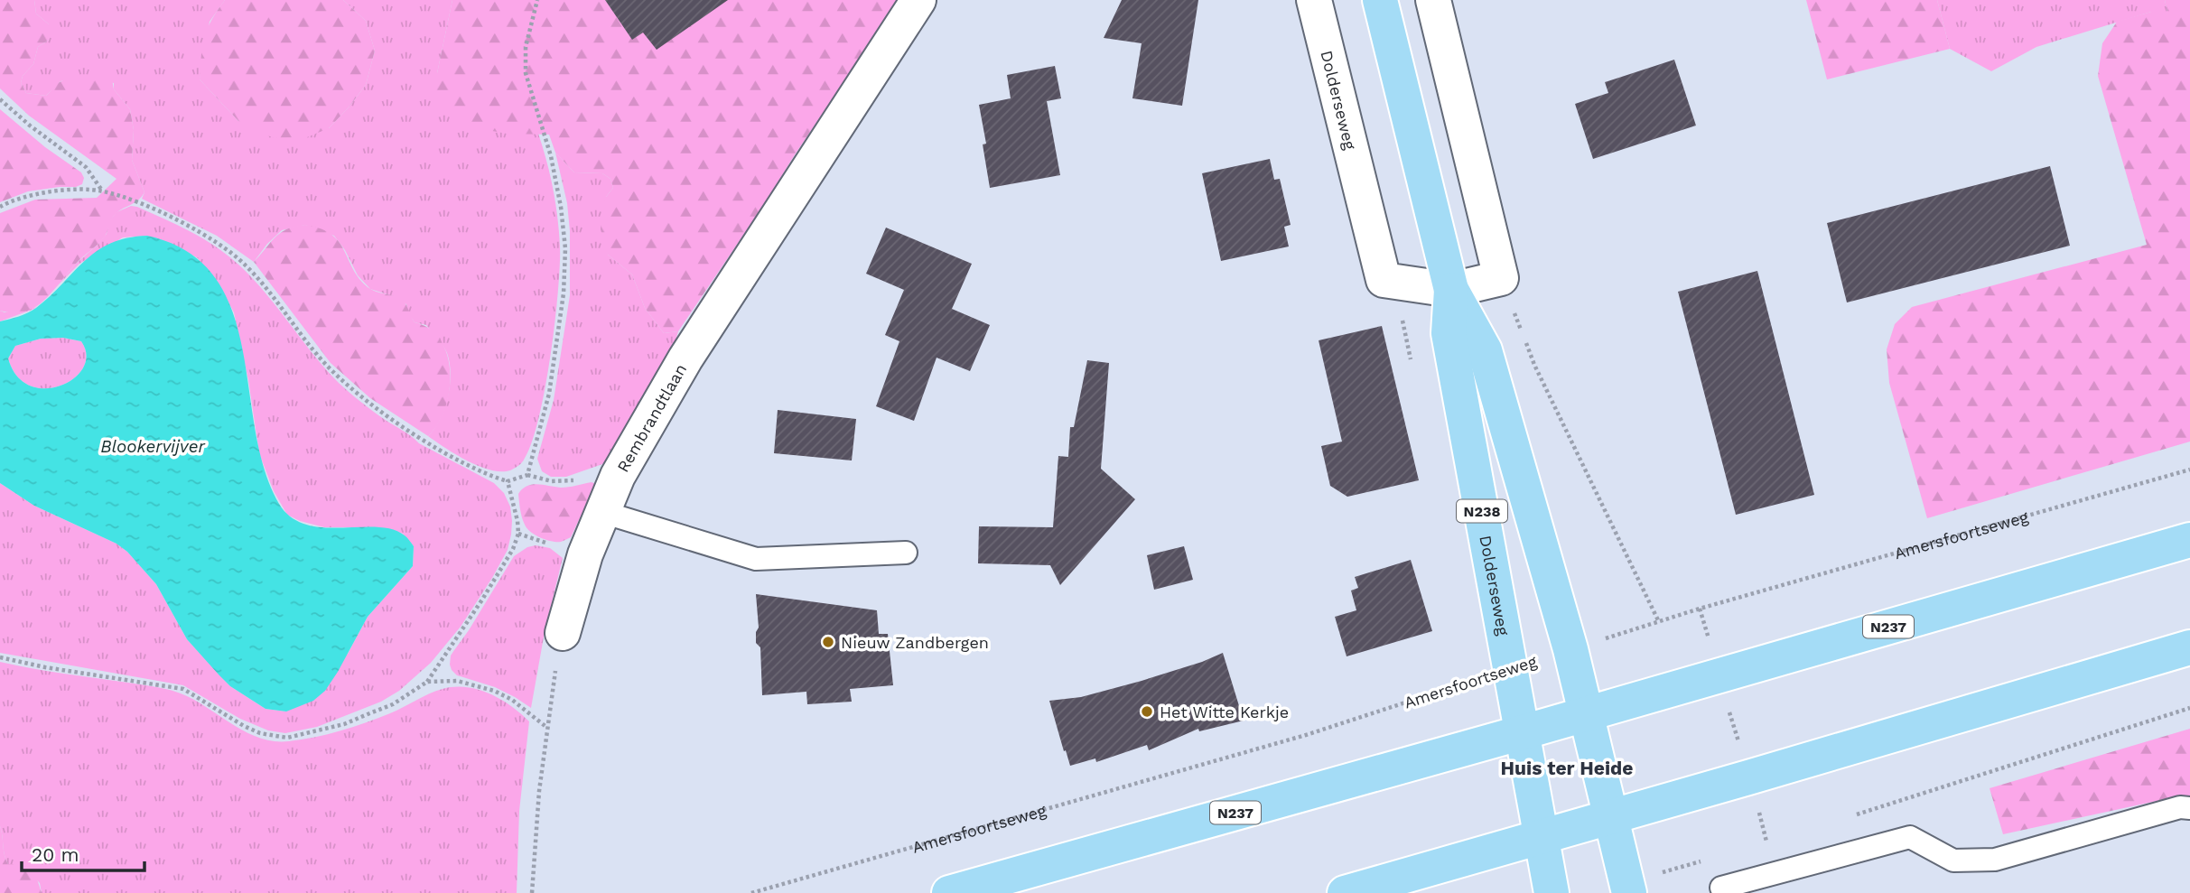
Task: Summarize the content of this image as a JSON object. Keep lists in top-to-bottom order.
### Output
{
  "streets": {
    "main road": ["Dolderseweg", "N238", "N237"],
    "street": ["Rembrandtlaan"],
    "path": ["Amersfoortseweg"]
  },
  "crossings": [
    ["Dolderseweg", "N238"],
    ["Dolderseweg", "Amersfoortseweg"],
    ["Dolderseweg", "N237"],
    ["N238", "N237"]
  ],
  "districts": ["Huis ter Heide"],
  "water": ["Blookervijver"],
  "places": ["Nieuw Zandbergen", "Het Witte Kerkje"],
  "scale_bar": "20 m"
}
